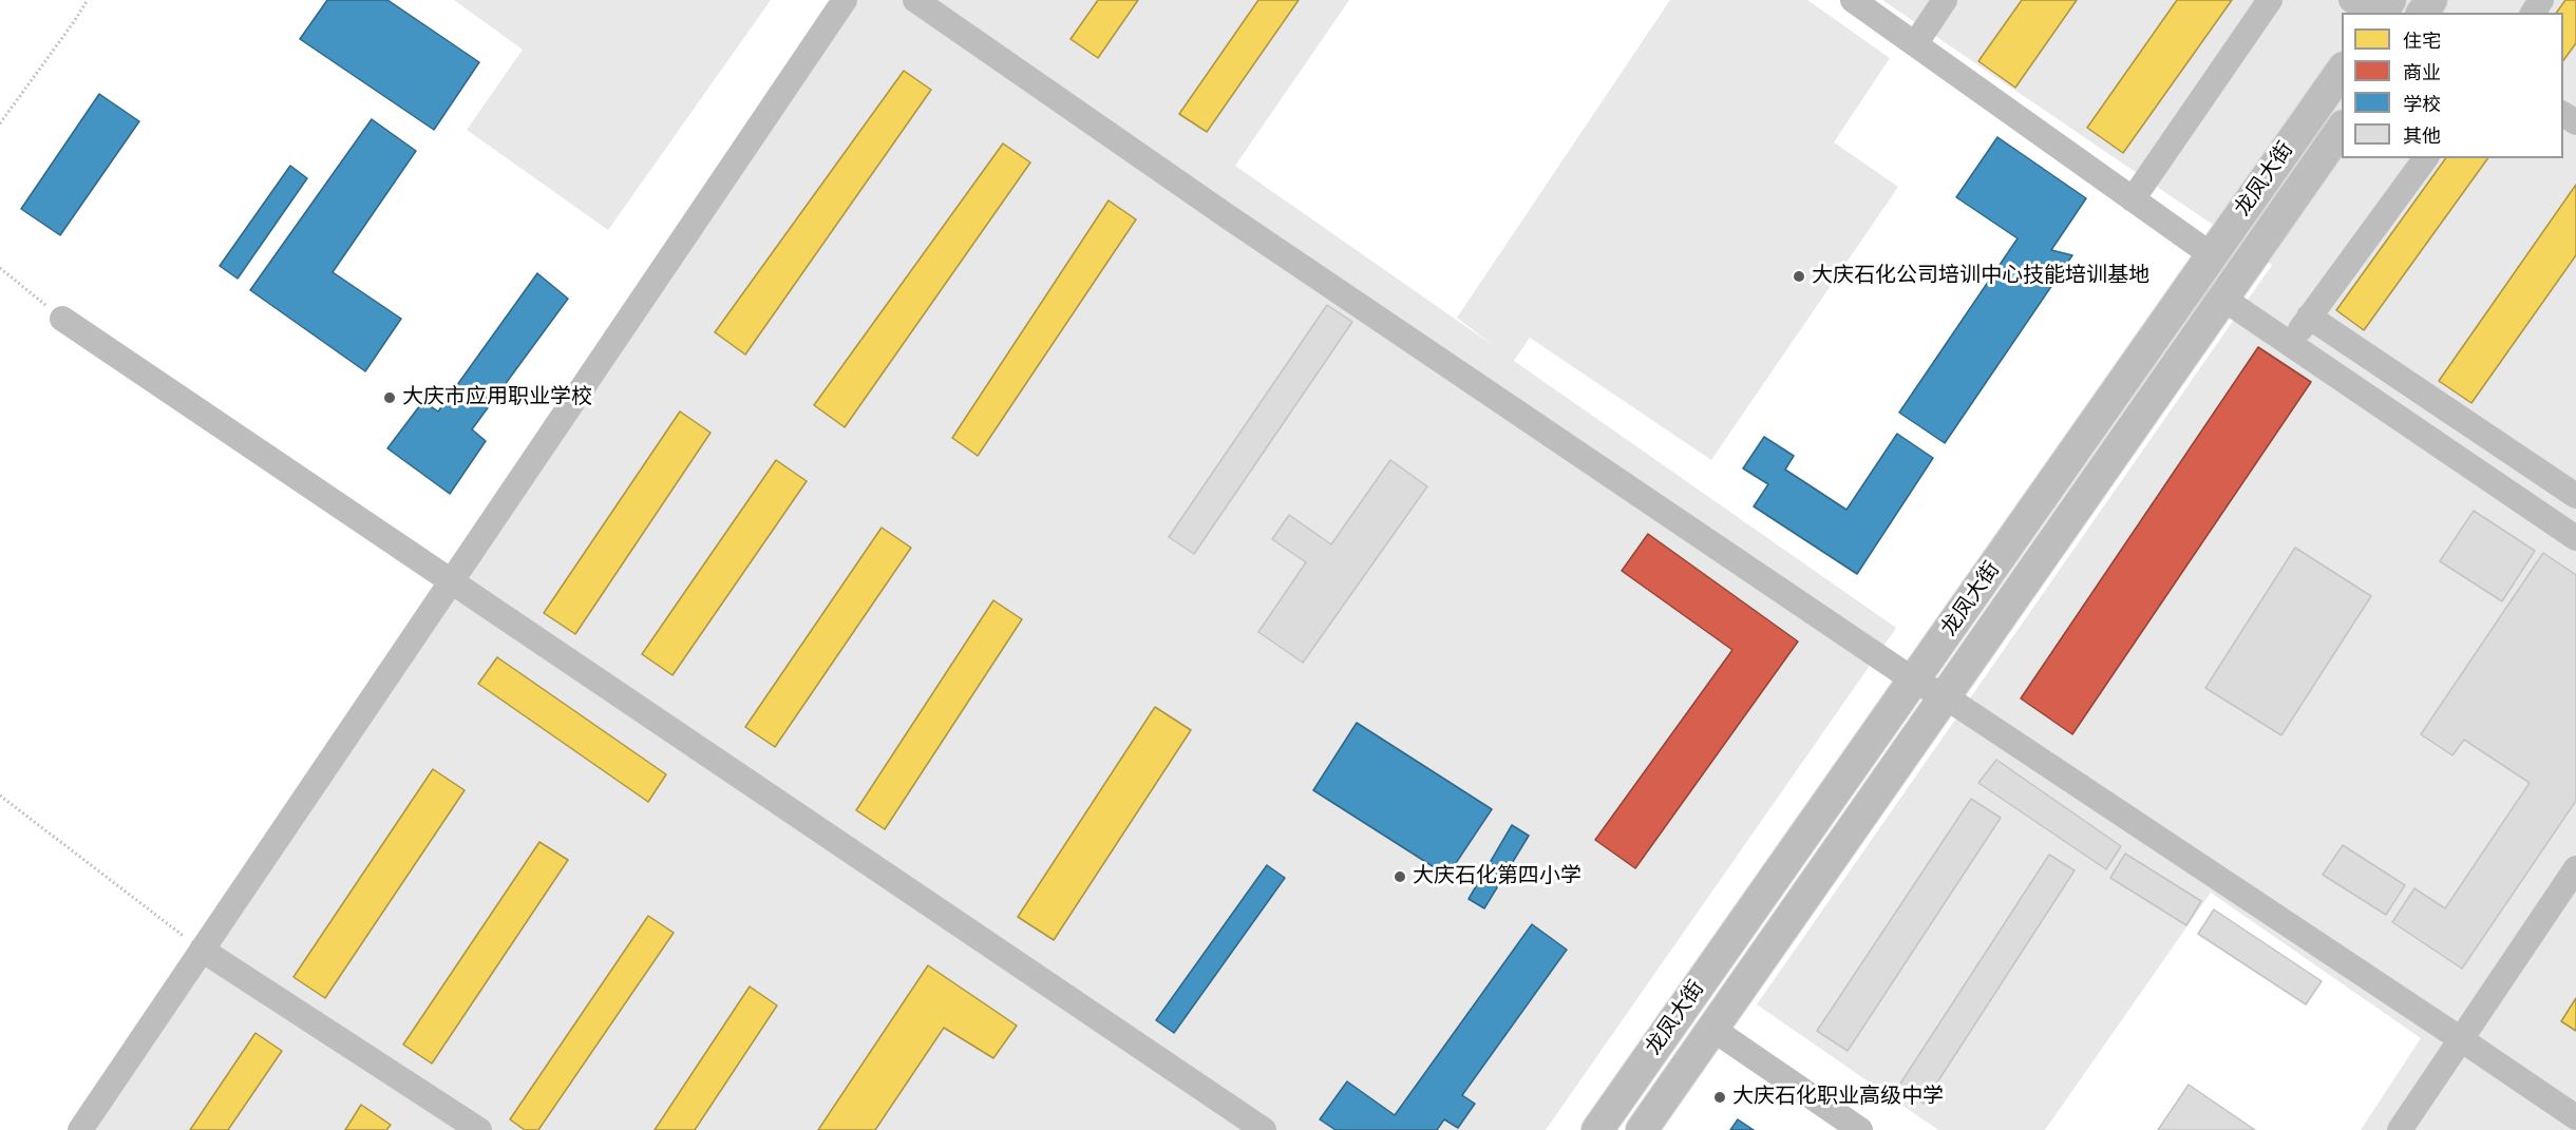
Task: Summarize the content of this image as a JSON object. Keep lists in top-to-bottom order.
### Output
{
  "streets": {
    "main road": ["龙凤大街"]
  },
  "places": [
    "大庆石化公司培训中心技能培训基地",
    "大庆市应用职业学校",
    "大庆石化第四小学",
    "大庆石化职业高级中学"
  ],
  "legend": [
    "住宅",
    "商业",
    "学校",
    "其他"
  ]
}
